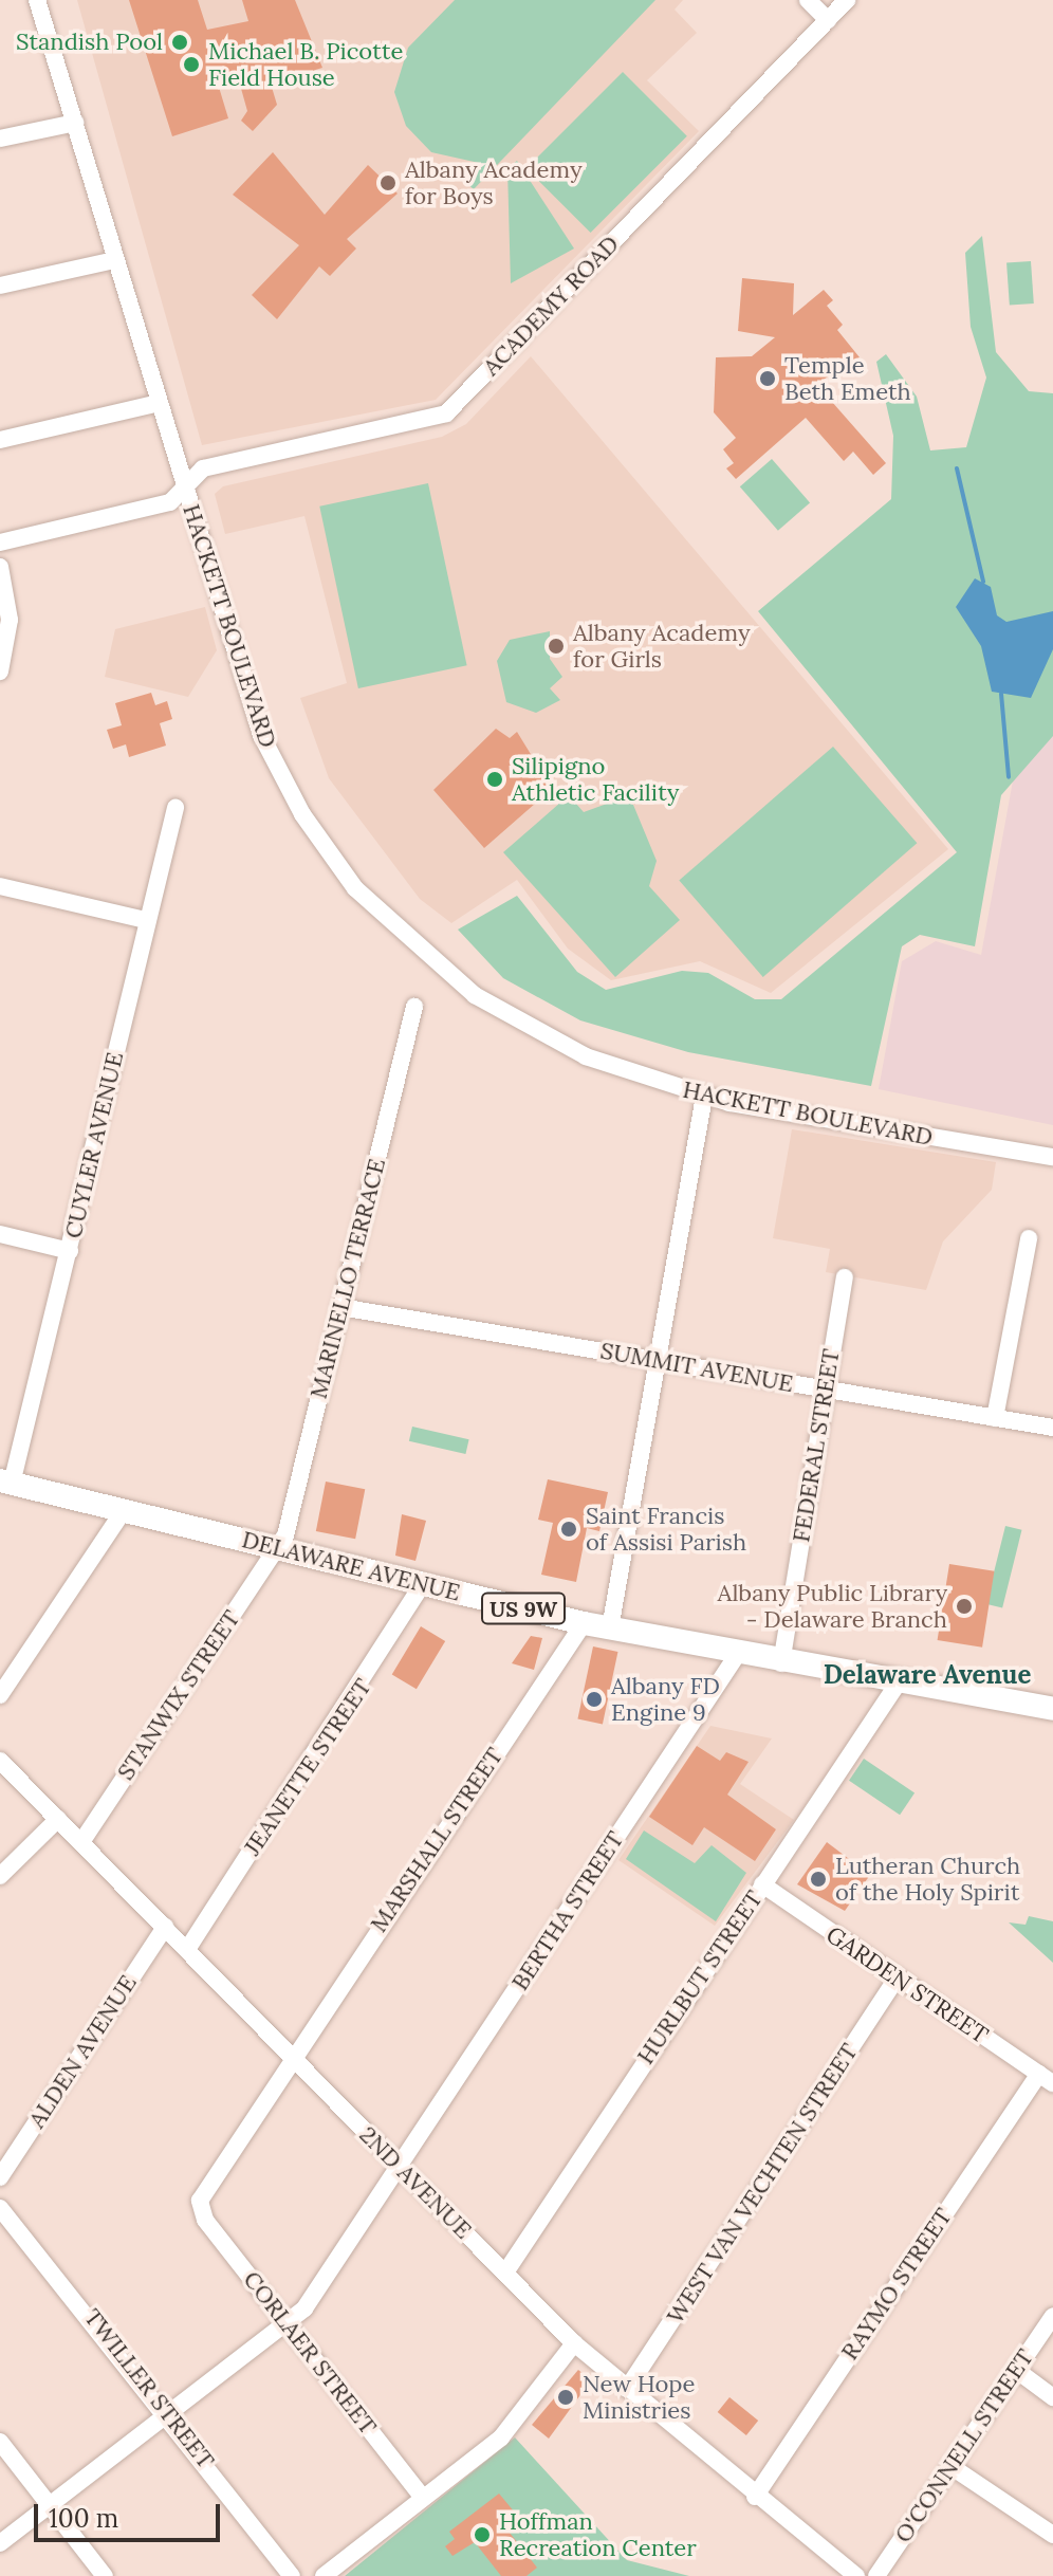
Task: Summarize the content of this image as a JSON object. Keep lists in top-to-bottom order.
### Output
{
  "streets": {
    "main road": ["DELAWARE AVENUE", "US 9W"],
    "street": [
      "ACADEMY ROAD",
      "HACKETT BOULEVARD",
      "CUYLER AVENUE",
      "MARINELLO TERRACE",
      "SUMMIT AVENUE",
      "FEDERAL STREET",
      "STANWIX STREET",
      "JEANETTE STREET",
      "MARSHALL STREET",
      "BERTHA STREET",
      "HURLBUT STREET",
      "GARDEN STREET",
      "ALDEN AVENUE",
      "2ND AVENUE",
      "WEST VAN VECHTEN STREET",
      "RAYMO STREET",
      "CORLAER STREET",
      "TWILLER STREET",
      "O'CONNELL STREET"
    ]
  },
  "crossings": [
    ["ACADEMY ROAD", "HACKETT BOULEVARD"],
    ["CUYLER AVENUE", "DELAWARE AVENUE"],
    ["MARINELLO TERRACE", "SUMMIT AVENUE"],
    ["MARINELLO TERRACE", "DELAWARE AVENUE"],
    ["MARINELLO TERRACE", "STANWIX STREET"],
    ["SUMMIT AVENUE", "FEDERAL STREET"],
    ["FEDERAL STREET", "DELAWARE AVENUE"],
    ["DELAWARE AVENUE", "STANWIX STREET"],
    ["DELAWARE AVENUE", "JEANETTE STREET"],
    ["DELAWARE AVENUE", "MARSHALL STREET"],
    ["DELAWARE AVENUE", "BERTHA STREET"],
    ["DELAWARE AVENUE", "HURLBUT STREET"],
    ["STANWIX STREET", "2ND AVENUE"],
    ["JEANETTE STREET", "2ND AVENUE"],
    ["MARSHALL STREET", "2ND AVENUE"],
    ["MARSHALL STREET", "CORLAER STREET"],
    ["BERTHA STREET", "2ND AVENUE"],
    ["BERTHA STREET", "CORLAER STREET"],
    ["BERTHA STREET", "TWILLER STREET"],
    ["HURLBUT STREET", "GARDEN STREET"],
    ["HURLBUT STREET", "2ND AVENUE"],
    ["GARDEN STREET", "WEST VAN VECHTEN STREET"],
    ["GARDEN STREET", "RAYMO STREET"],
    ["ALDEN AVENUE", "2ND AVENUE"],
    ["2ND AVENUE", "WEST VAN VECHTEN STREET"],
    ["2ND AVENUE", "RAYMO STREET"]
  ],
  "districts": ["Delaware Avenue"],
  "places": [
    "Standish Pool",
    "Michael B. Picotte Field House",
    "Albany Academy for Boys",
    "Temple Beth Emeth",
    "Albany Academy for Girls",
    "Silipigno Athletic Facility",
    "Saint Francis of Assisi Parish",
    "Albany Public Library - Delaware Branch",
    "Albany FD Engine 9",
    "Lutheran Church of the Holy Spirit",
    "New Hope Ministries",
    "Hoffman Recreation Center"
  ],
  "scale_bar": "100 m"
}
